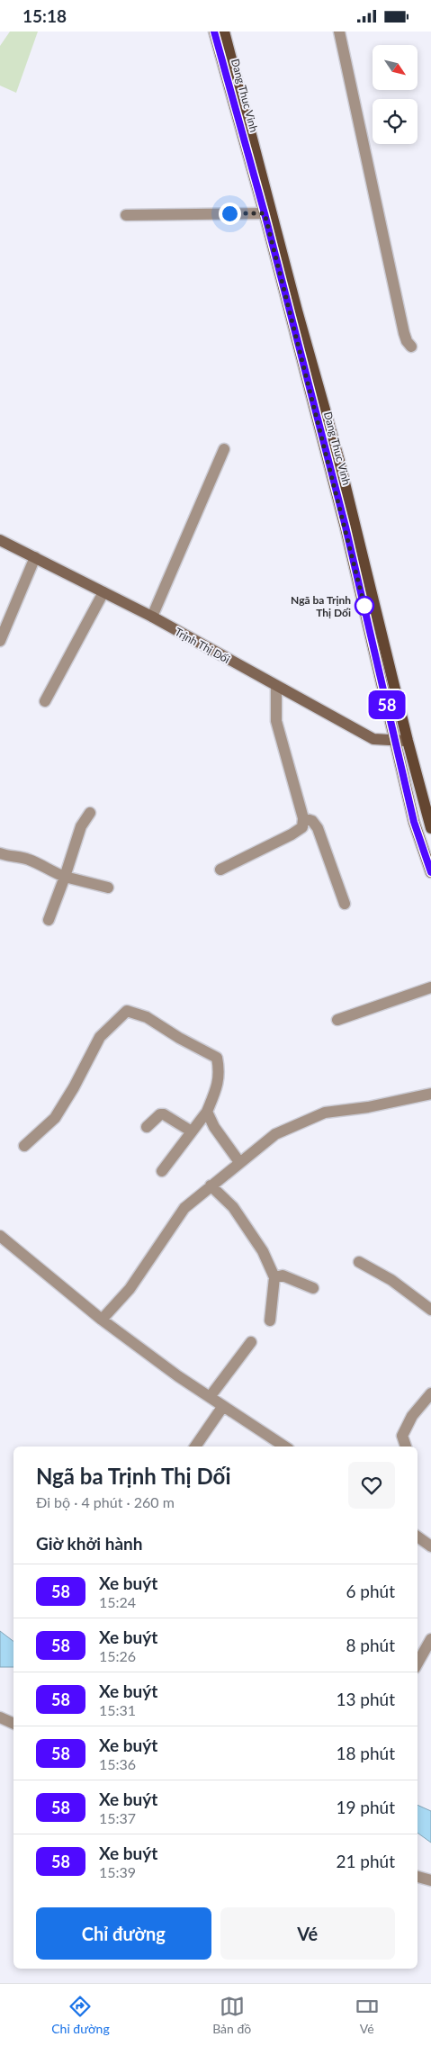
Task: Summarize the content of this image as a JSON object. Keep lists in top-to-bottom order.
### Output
{
  "streets": {
    "main road": ["Dang Thuc Vinh"],
    "street": ["Trịnh Thị Dối"]
  },
  "crossings": [
    ["Dang Thuc Vinh", "Trịnh Thị Dối"]
  ],
  "places": ["Ngã ba Trịnh Thị Dối"],
  "lines": ["bus line 58"],
  "north": "bottom right",
  "page": {
    "status": "15:18",
    "on_map": "58",
    "heading": [
      ["Ngã ba Trịnh Thị Dối", "Đi bộ · 4 phút · 260 m"],
      "Giờ khởi hành"
    ],
    "list": [
      {
        "mark": "58",
        "name": "Xe buýt",
        "note": "15:24",
        "value": "6 phút"
      },
      {
        "mark": "58",
        "name": "Xe buýt",
        "note": "15:26",
        "value": "8 phút"
      },
      {
        "mark": "58",
        "name": "Xe buýt",
        "note": "15:31",
        "value": "13 phút"
      },
      {
        "mark": "58",
        "name": "Xe buýt",
        "note": "15:36",
        "value": "18 phút"
      },
      {
        "mark": "58",
        "name": "Xe buýt",
        "note": "15:37",
        "value": "19 phút"
      },
      {
        "mark": "58",
        "name": "Xe buýt",
        "note": "15:39",
        "value": "21 phút"
      }
    ],
    "buttons": ["Chỉ đường", "Vé"],
    "tabs": ["Chỉ đường", "Bản đồ", "Vé"]
  }
}
